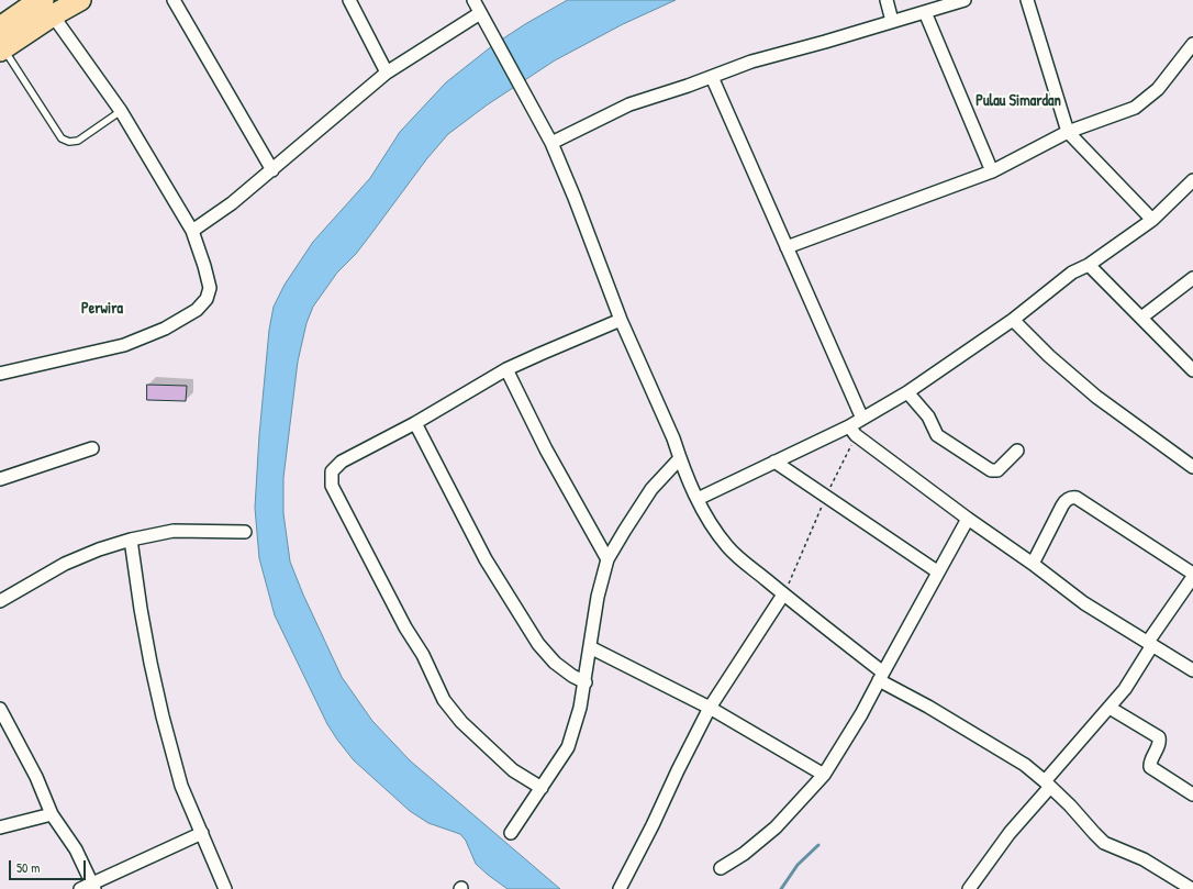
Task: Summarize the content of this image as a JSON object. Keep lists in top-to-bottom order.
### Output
{
  "districts": ["Pulau Simardan", "Perwira"],
  "scale_bar": "50 m"
}
